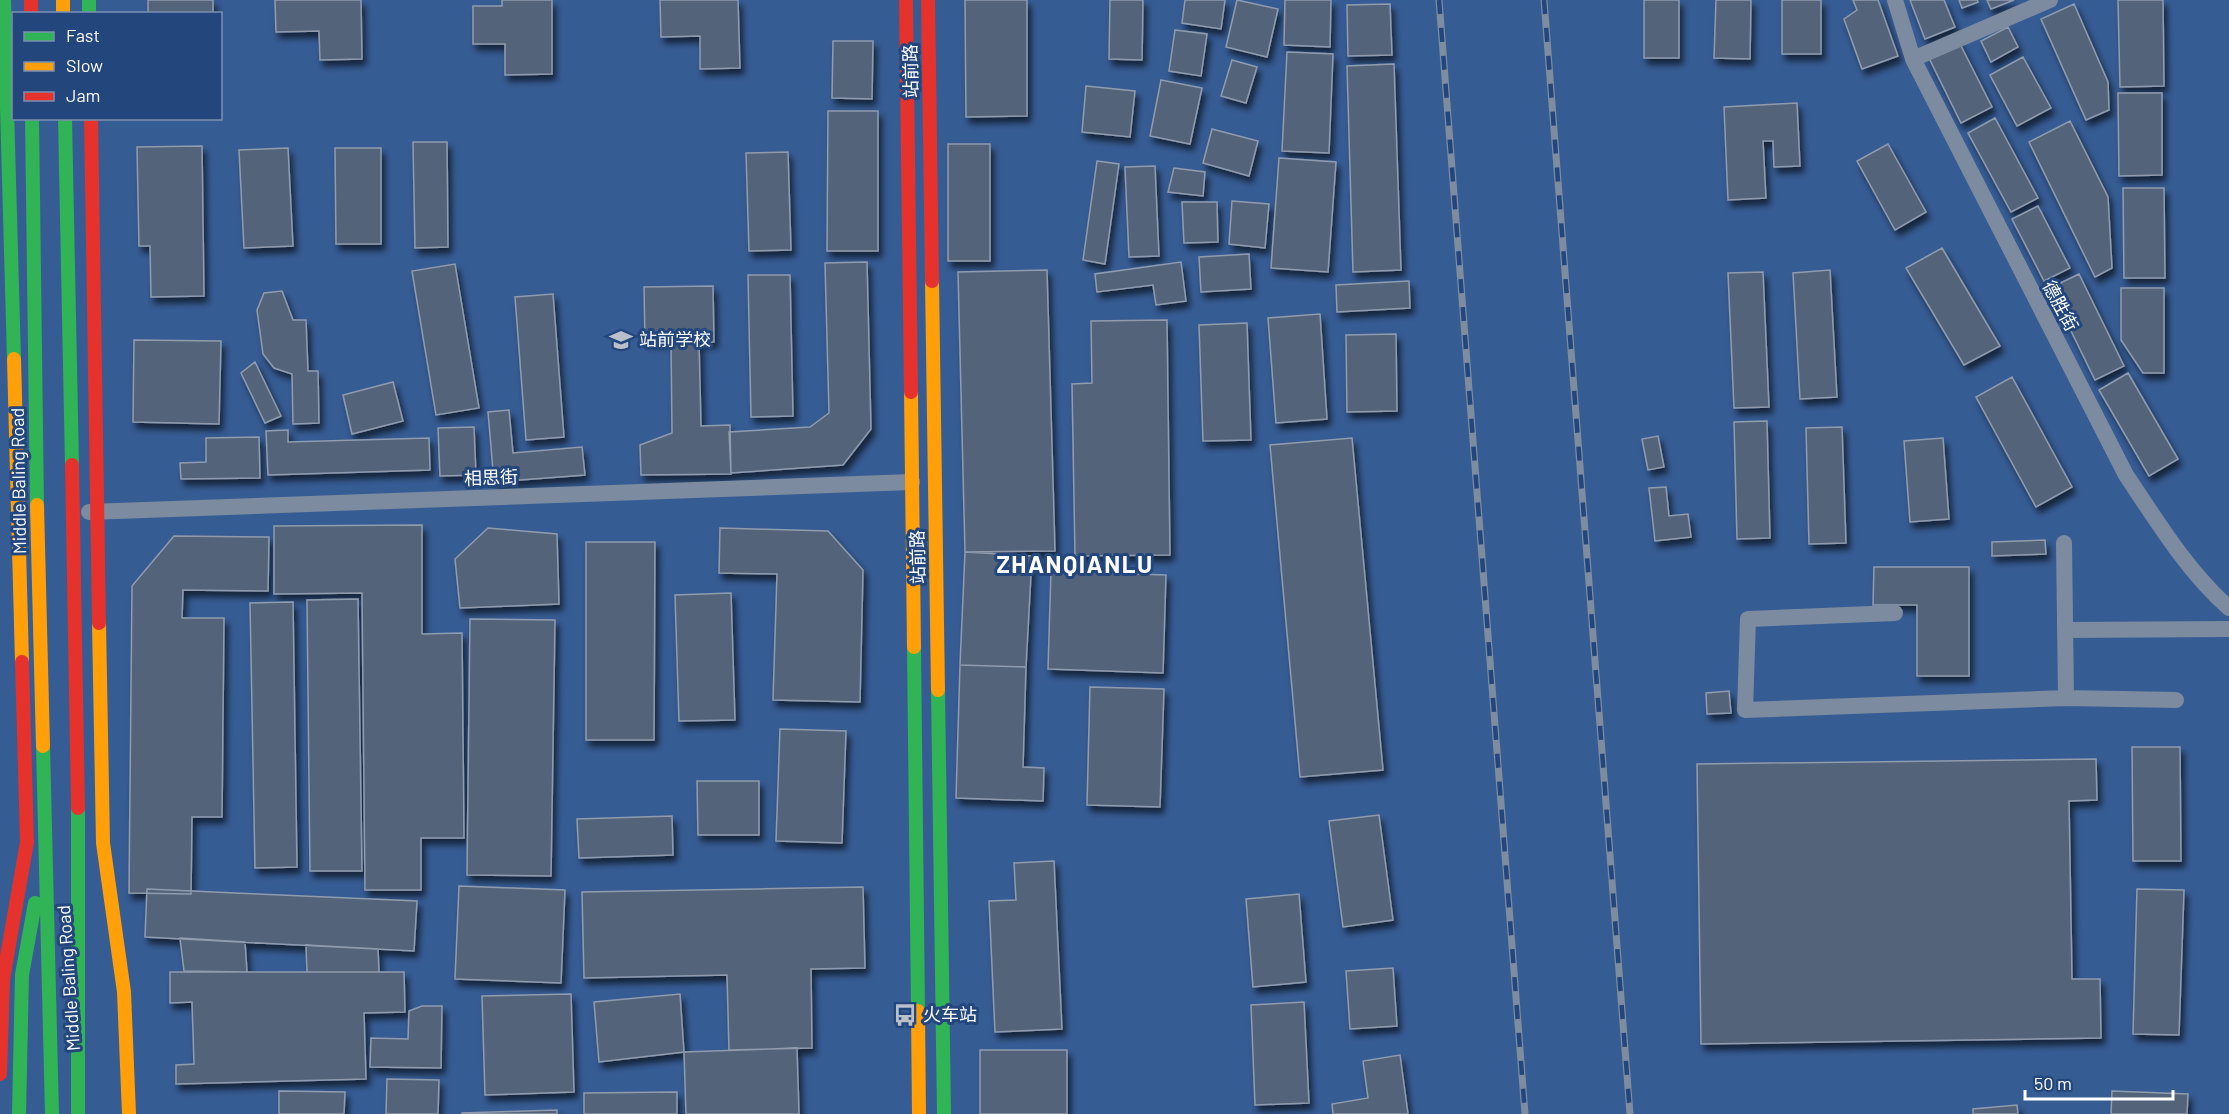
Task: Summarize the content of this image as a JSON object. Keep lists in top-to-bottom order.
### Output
{
  "streets": {
    "main road": ["站前路", "Middle Baling Road"],
    "street": ["德胜街", "相思街"]
  },
  "crossings": [
    ["站前路", "相思街"],
    ["相思街", "Middle Baling Road"]
  ],
  "districts": ["ZHANQIANLU"],
  "places": {
    "school or university": ["站前学校"],
    "bus stop": ["火车站"]
  },
  "legend": ["Fast", "Slow", "Jam"],
  "scale_bar": "50 m"
}
